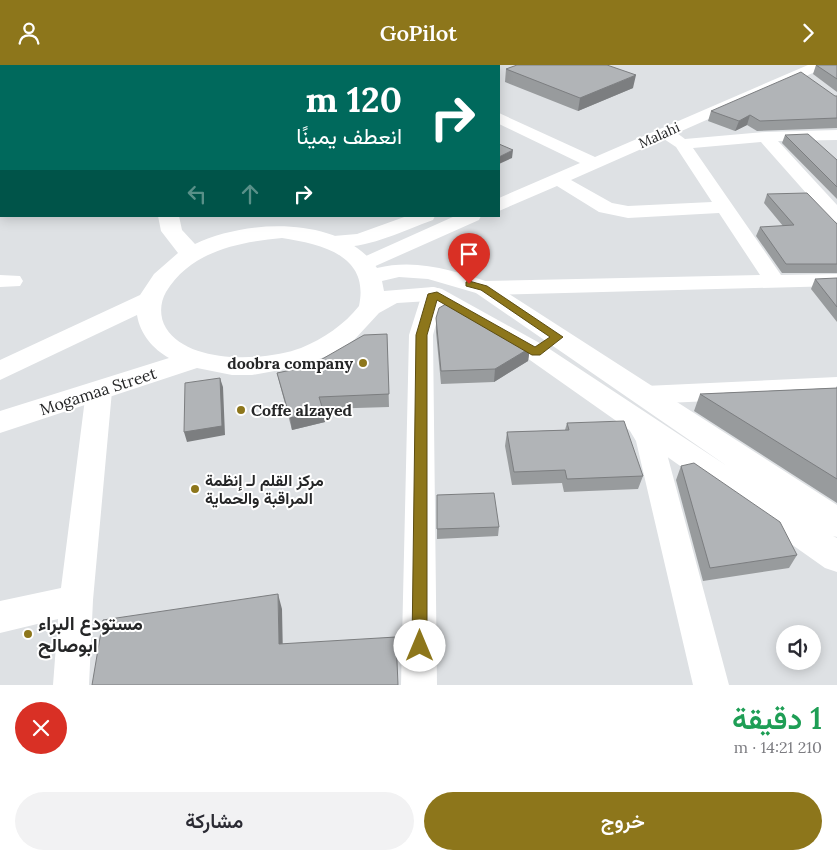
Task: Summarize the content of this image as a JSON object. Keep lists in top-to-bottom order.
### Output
{
  "streets": {
    "main road": ["Mogamaa Street"],
    "street": ["Malahi"]
  },
  "places": [
    "doobra company",
    "Coffe alzayed",
    "مركز القلم لـ إنظمة المراقبة والحماية",
    "مستودع البراء ابوصالح"
  ],
  "page": {
    "header": "GoPilot",
    "turn": ["120 m", "انعطف يمينًا"],
    "heading": ["1 دقيقة", "210 m · 14:21"],
    "buttons": ["خروج", "مشاركة"]
  }
}
